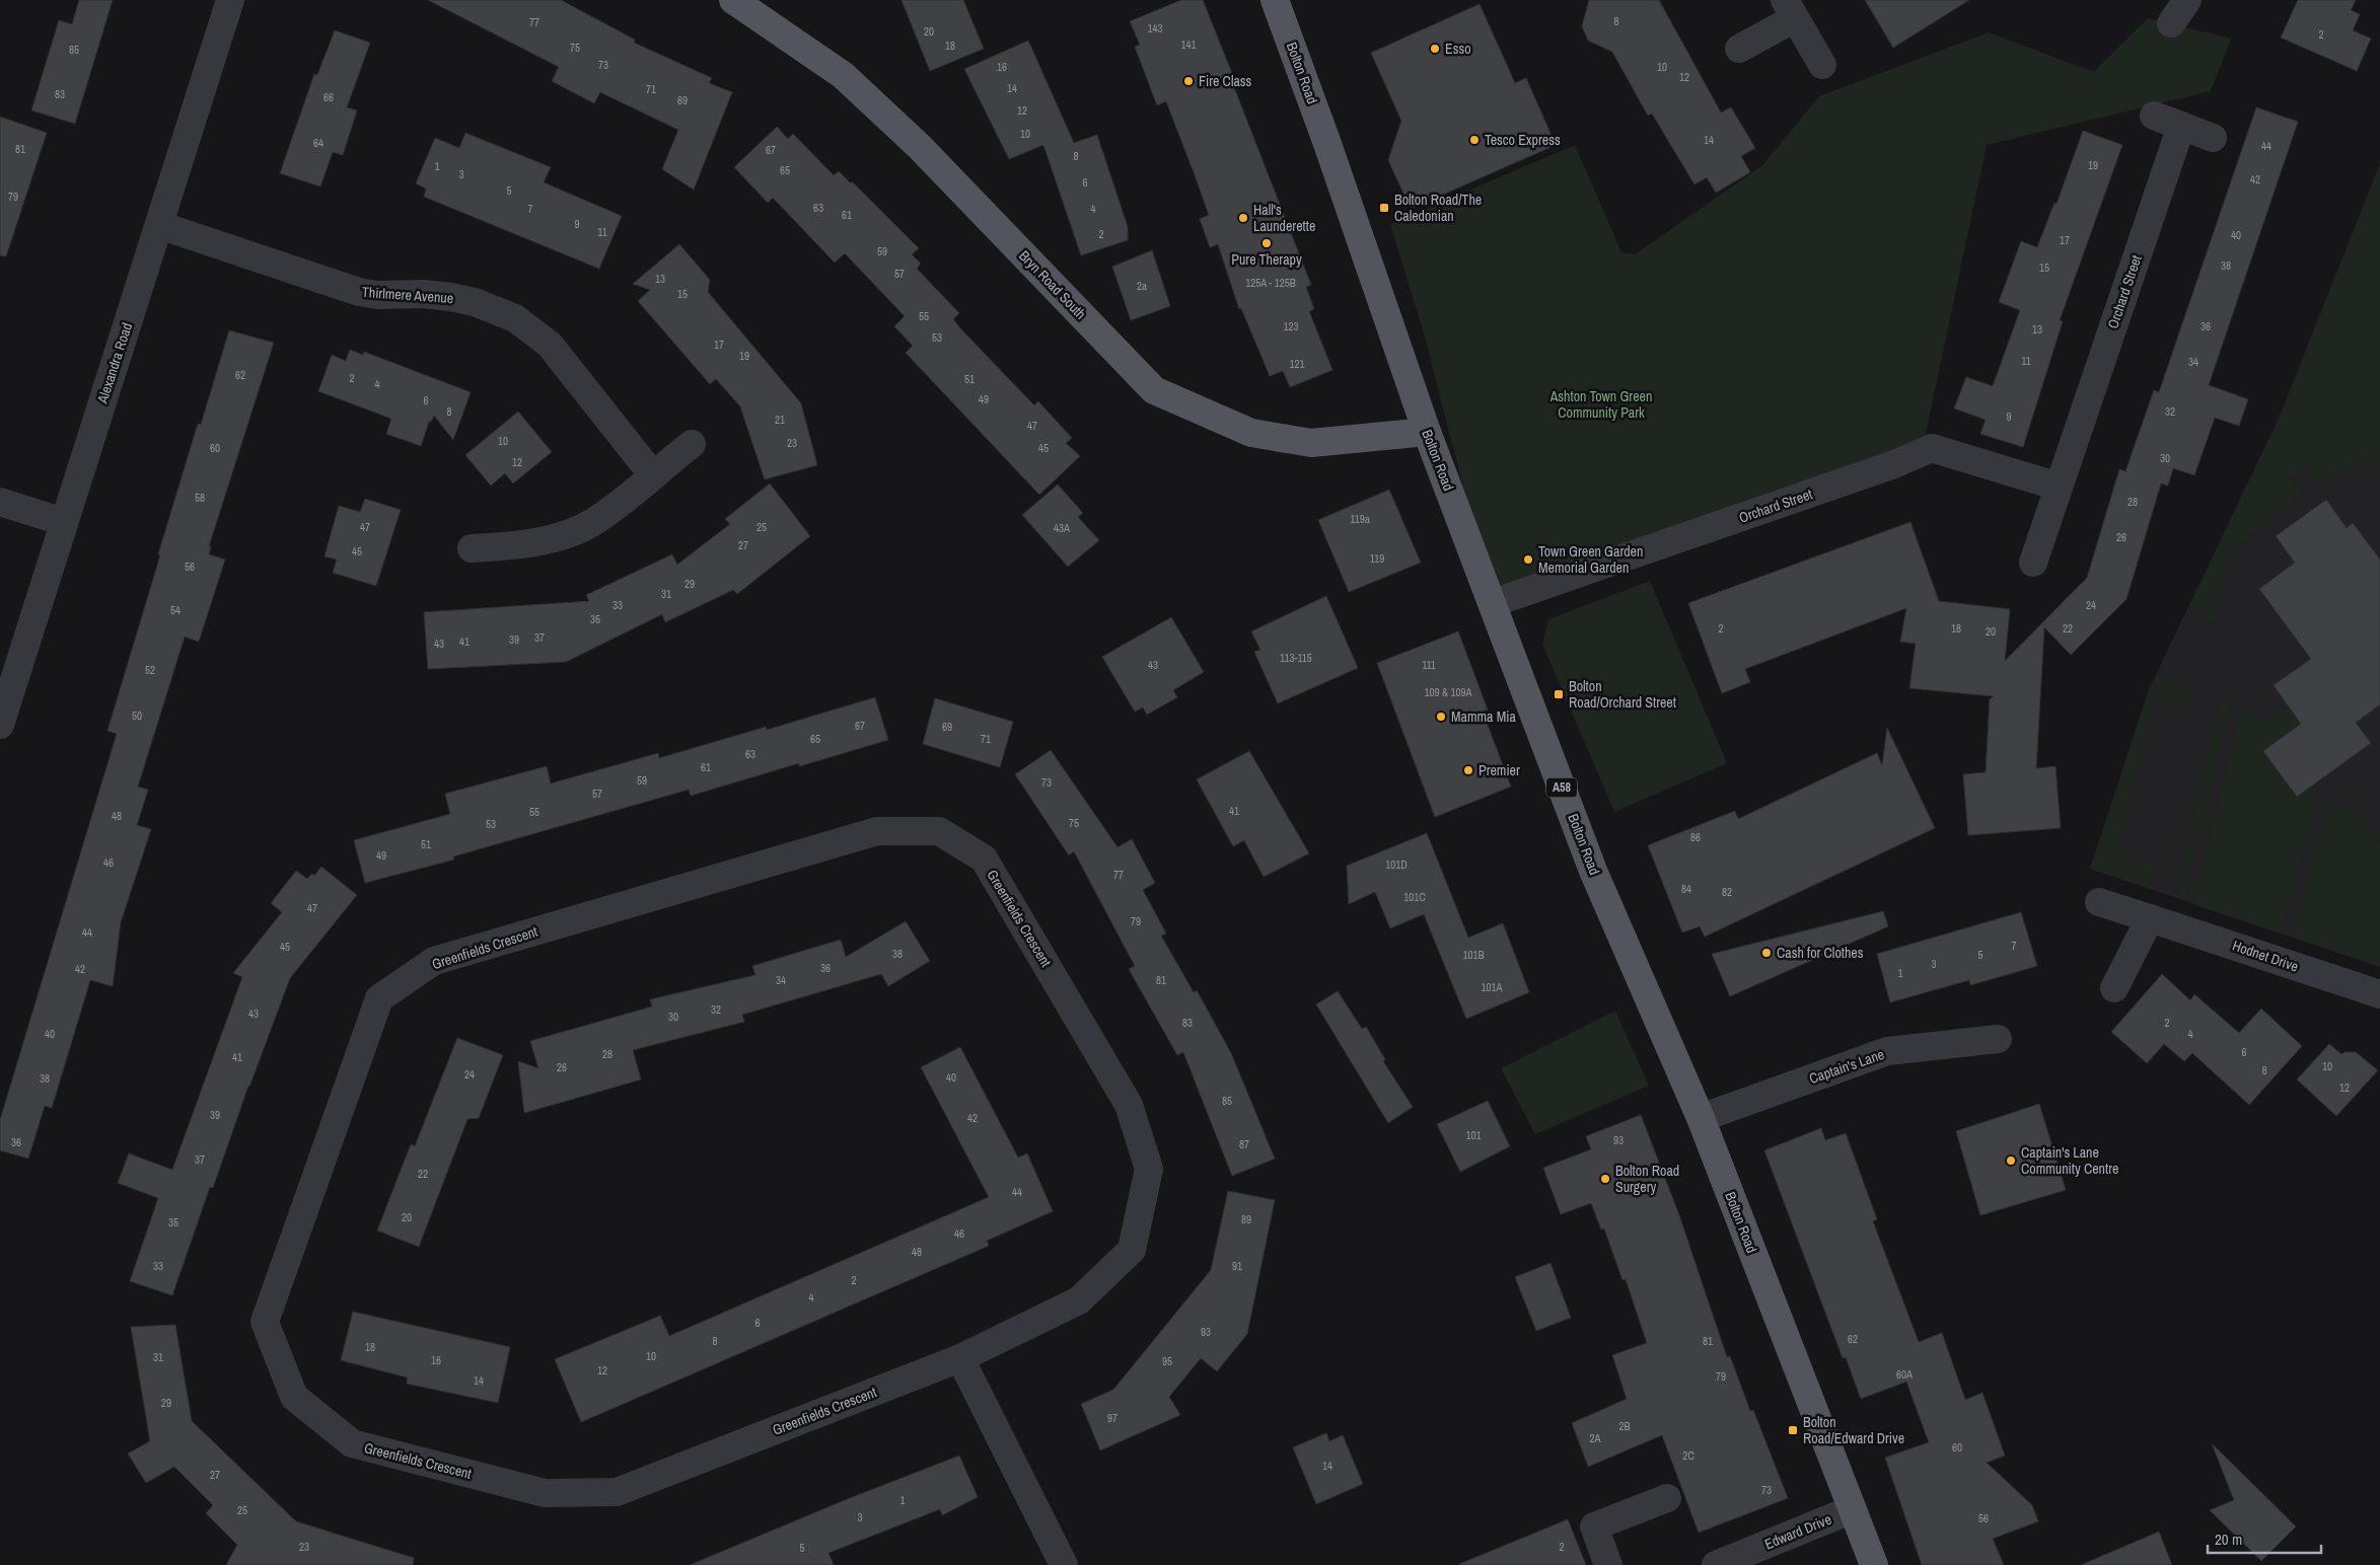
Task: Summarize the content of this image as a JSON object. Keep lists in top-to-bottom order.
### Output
{
  "streets": {
    "main road": ["Bolton Road", "Bryn Road South", "A58"],
    "street": [
      "Orchard Street",
      "Thirlmere Avenue",
      "Alexandra Road",
      "Greenfields Crescent",
      "Hodnet Drive",
      "Captain's Lane",
      "Edward Drive"
    ]
  },
  "crossings": [
    ["Bolton Road", "Bryn Road South"],
    ["Bolton Road", "Orchard Street"],
    ["Bolton Road", "Captain's Lane"],
    ["Bolton Road", "Edward Drive"],
    ["Thirlmere Avenue", "Alexandra Road"]
  ],
  "parks": ["Ashton Town Green Community Park"],
  "places": {
    "other": [
      "Esso",
      "Fire Class",
      "Tesco Express",
      "Hall's Launderette",
      "Pure Therapy",
      "Town Green Garden Memorial Garden",
      "Mamma Mia",
      "Premier",
      "Cash for Clothes",
      "Captain's Lane Community Centre",
      "Bolton Road Surgery"
    ],
    "transit": ["Bolton Road/The Caledonian", "Bolton Road/Orchard Street", "Bolton Road/Edward Drive"]
  },
  "house_numbers": [
    "8",
    "77",
    "143",
    "20",
    "2",
    "141",
    "18",
    "75",
    "85",
    "73",
    "16",
    "10",
    "12",
    "14",
    "71",
    "83",
    "66",
    "69",
    "12",
    "10",
    "14",
    "64",
    "44",
    "81",
    "67",
    "8",
    "19",
    "1",
    "65",
    "3",
    "42",
    "6",
    "5",
    "79",
    "63",
    "7",
    "4",
    "61",
    "9",
    "11",
    "2",
    "40",
    "17",
    "59",
    "38",
    "15",
    "57",
    "13",
    "125A - 125B",
    "2a",
    "15",
    "55",
    "123",
    "36",
    "13",
    "53",
    "17",
    "19",
    "11",
    "34",
    "121",
    "62",
    "2",
    "51",
    "4",
    "49",
    "6",
    "8",
    "32",
    "9",
    "21",
    "47",
    "10",
    "23",
    "60",
    "45",
    "30",
    "12",
    "58",
    "28",
    "119a",
    "47",
    "25",
    "43A",
    "26",
    "27",
    "45",
    "119",
    "56",
    "29",
    "31",
    "33",
    "24",
    "54",
    "35",
    "2",
    "18",
    "22",
    "20",
    "37",
    "39",
    "41",
    "43",
    "113-115",
    "43",
    "111",
    "52",
    "109 & 109A",
    "50",
    "67",
    "69",
    "65",
    "71",
    "63",
    "61",
    "59",
    "73",
    "57",
    "41",
    "55",
    "48",
    "75",
    "53",
    "86",
    "51",
    "49",
    "46",
    "101D",
    "77",
    "84",
    "82",
    "101C",
    "47",
    "79",
    "44",
    "7",
    "45",
    "38",
    "101B",
    "5",
    "3",
    "36",
    "42",
    "1",
    "34",
    "81",
    "101A",
    "32",
    "43",
    "30",
    "83",
    "2",
    "40",
    "4",
    "6",
    "28",
    "41",
    "10",
    "26",
    "8",
    "24",
    "40",
    "38",
    "12",
    "85",
    "39",
    "42",
    "101",
    "93",
    "36",
    "87",
    "37",
    "22",
    "44",
    "20",
    "89",
    "35",
    "46",
    "48",
    "33",
    "91",
    "2",
    "4",
    "6",
    "93",
    "62",
    "8",
    "81",
    "18",
    "10",
    "31",
    "16",
    "95",
    "12",
    "60A",
    "79",
    "14",
    "29",
    "97",
    "2B",
    "2A",
    "60",
    "2C",
    "14",
    "27",
    "73",
    "1",
    "25",
    "3",
    "56",
    "23",
    "2",
    "5"
  ],
  "scale_bar": "20 m"
}
